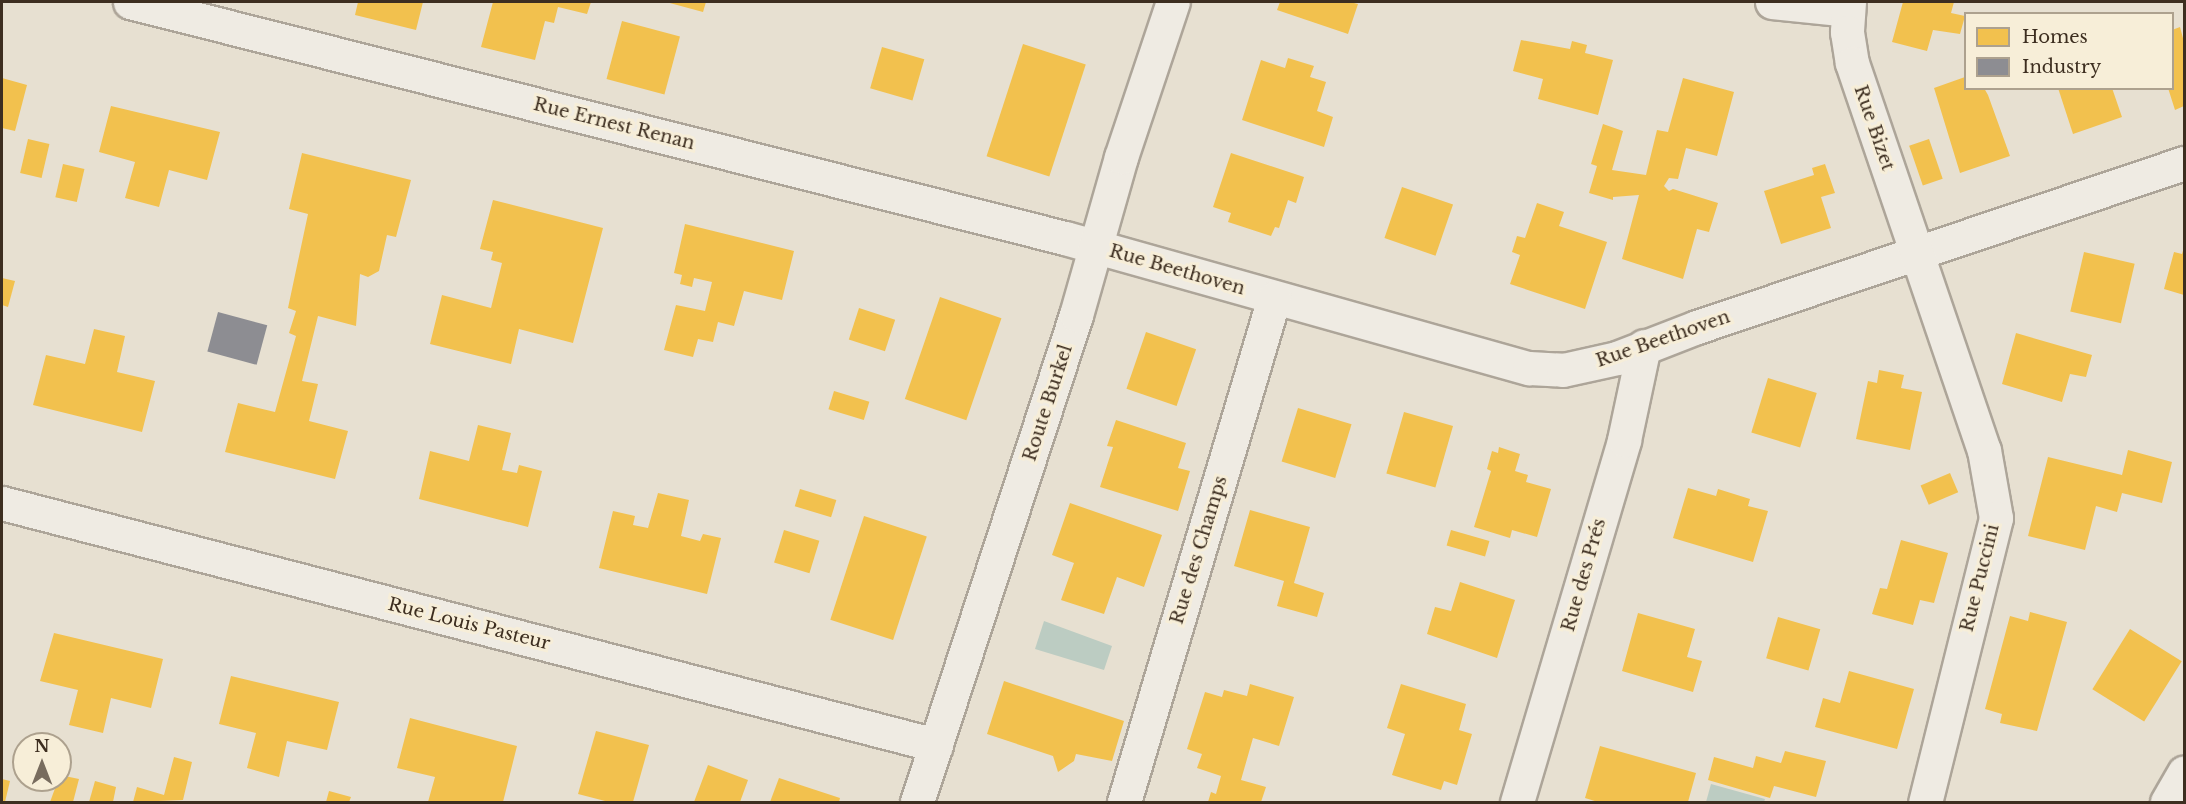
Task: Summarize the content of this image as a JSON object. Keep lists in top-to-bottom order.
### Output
{
  "streets": {
    "street": [
      "Rue Ernest Renan",
      "Rue Bizet",
      "Rue Beethoven",
      "Route Burkel",
      "Rue des Champs",
      "Rue des Prés",
      "Rue Puccini",
      "Rue Louis Pasteur"
    ]
  },
  "crossings": [
    ["Rue Ernest Renan", "Rue Beethoven"],
    ["Rue Ernest Renan", "Route Burkel"],
    ["Rue Bizet", "Rue Beethoven"],
    ["Rue Bizet", "Rue Puccini"],
    ["Rue Beethoven", "Route Burkel"],
    ["Rue Beethoven", "Rue des Champs"],
    ["Rue Beethoven", "Rue des Prés"],
    ["Rue Beethoven", "Rue Puccini"],
    ["Route Burkel", "Rue Louis Pasteur"]
  ],
  "legend": ["Homes", "Industry"],
  "north": "top"
}
